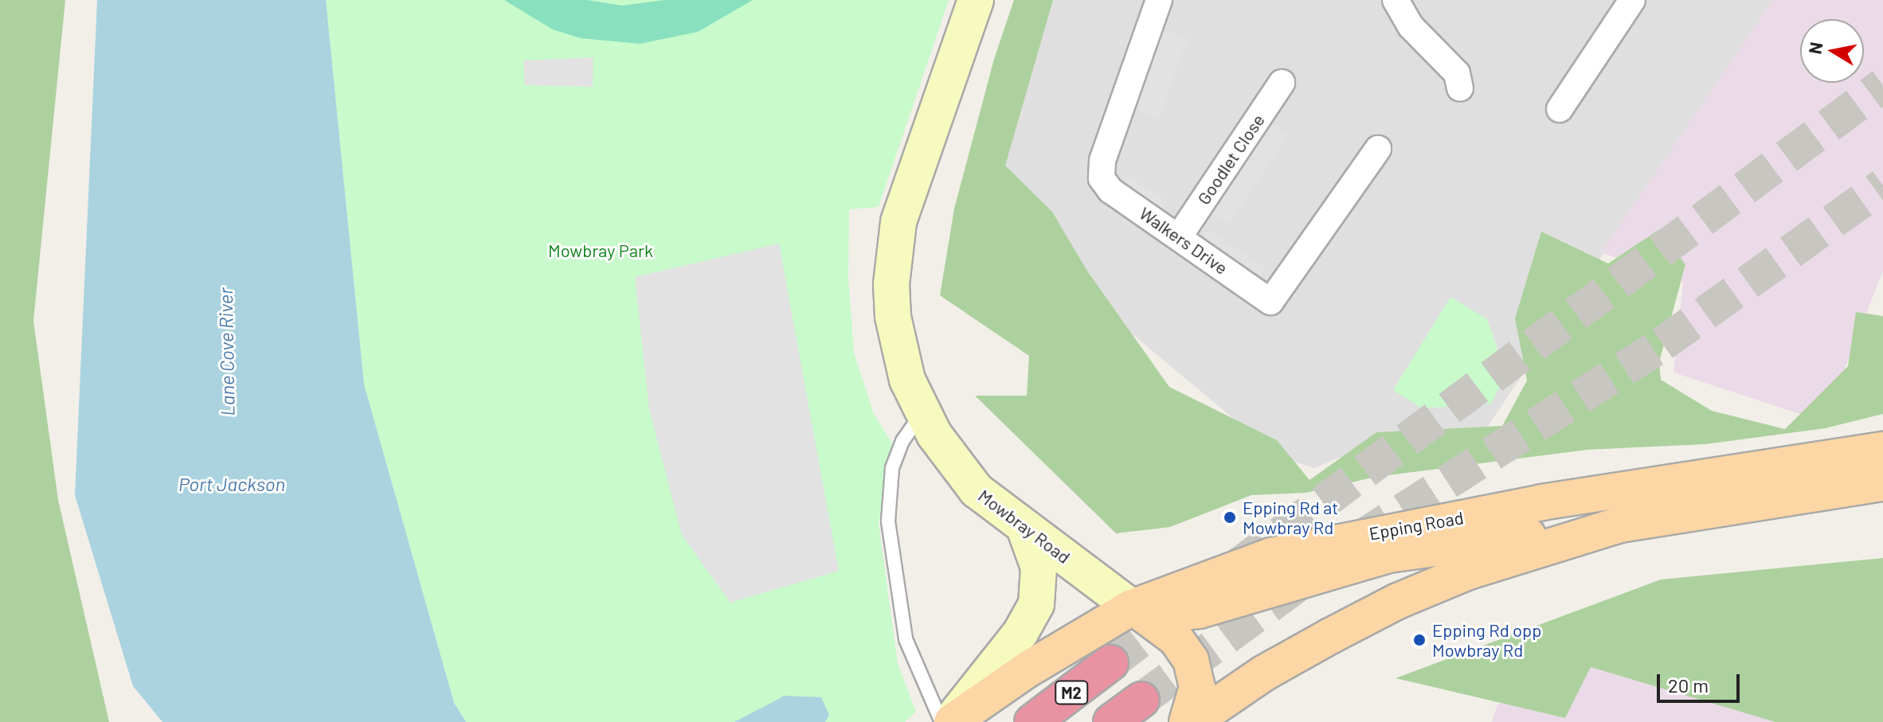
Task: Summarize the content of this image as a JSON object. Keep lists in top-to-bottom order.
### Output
{
  "streets": {
    "highway": ["M2"],
    "main road": ["Epping Road", "Mowbray Road"],
    "street": ["Goodlet Close", "Walkers Drive"]
  },
  "crossings": [
    ["Goodlet Close", "Walkers Drive"],
    ["Epping Road", "Mowbray Road"]
  ],
  "water": ["Lane Cove River", "Port Jackson"],
  "parks": ["Mowbray Park"],
  "places": ["Epping Rd at Mowbray Rd", "Epping Rd opp Mowbray Rd"],
  "scale_bar": "20 m",
  "north": "left"
}
